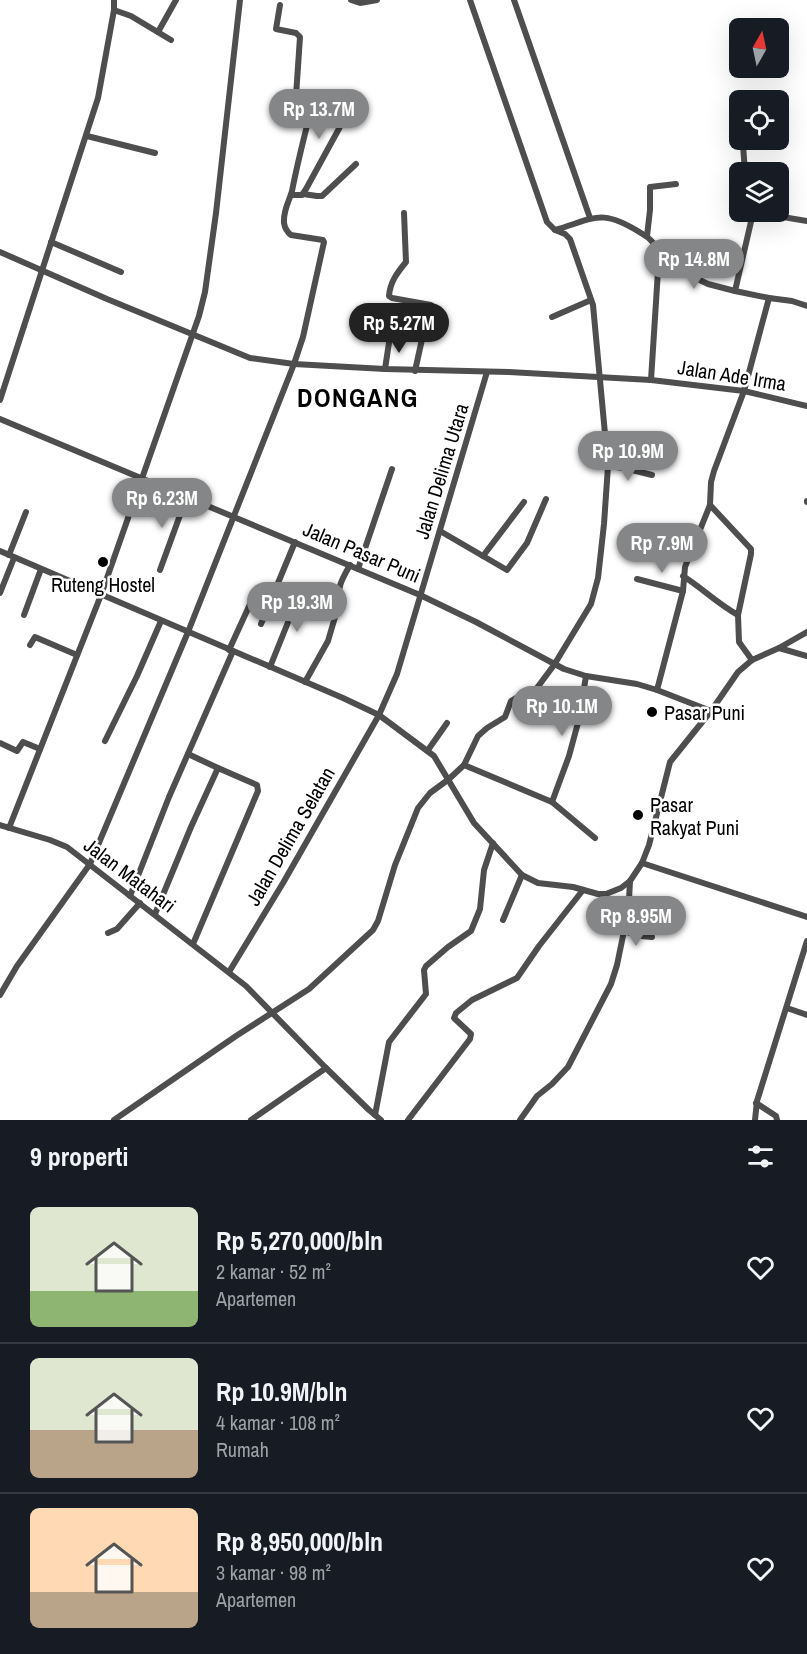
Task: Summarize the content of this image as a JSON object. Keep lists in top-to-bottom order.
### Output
{
  "streets": {
    "street": [
      "Jalan Ade Irma",
      "Jalan Delima Utara",
      "Jalan Pasar Puni",
      "Jalan Delima Selatan",
      "Jalan Matahari"
    ]
  },
  "crossings": [
    ["Jalan Ade Irma", "Jalan Delima Utara"],
    ["Jalan Delima Utara", "Jalan Pasar Puni"],
    ["Jalan Delima Utara", "Jalan Delima Selatan"],
    ["Jalan Delima Selatan", "Jalan Matahari"]
  ],
  "districts": ["DONGANG"],
  "places": ["Ruteng Hostel", "Pasar Puni", "Pasar Rakyat Puni"],
  "north": "top",
  "page": {
    "price": [
      "Rp 13.7M",
      "Rp 14.8M",
      "Rp 5.27M",
      "Rp 10.9M",
      "Rp 6.23M",
      "Rp 7.9M",
      "Rp 19.3M",
      "Rp 10.1M",
      "Rp 8.95M"
    ],
    "heading": "9 properti",
    "list": [
      {
        "name": "Rp 5,270,000/bln",
        "note": "2 kamar · 52 m² · Apartemen"
      },
      {
        "name": "Rp 10.9M/bln",
        "note": "4 kamar · 108 m² · Rumah"
      },
      {
        "name": "Rp 8,950,000/bln",
        "note": "3 kamar · 98 m² · Apartemen"
      }
    ]
  }
}
